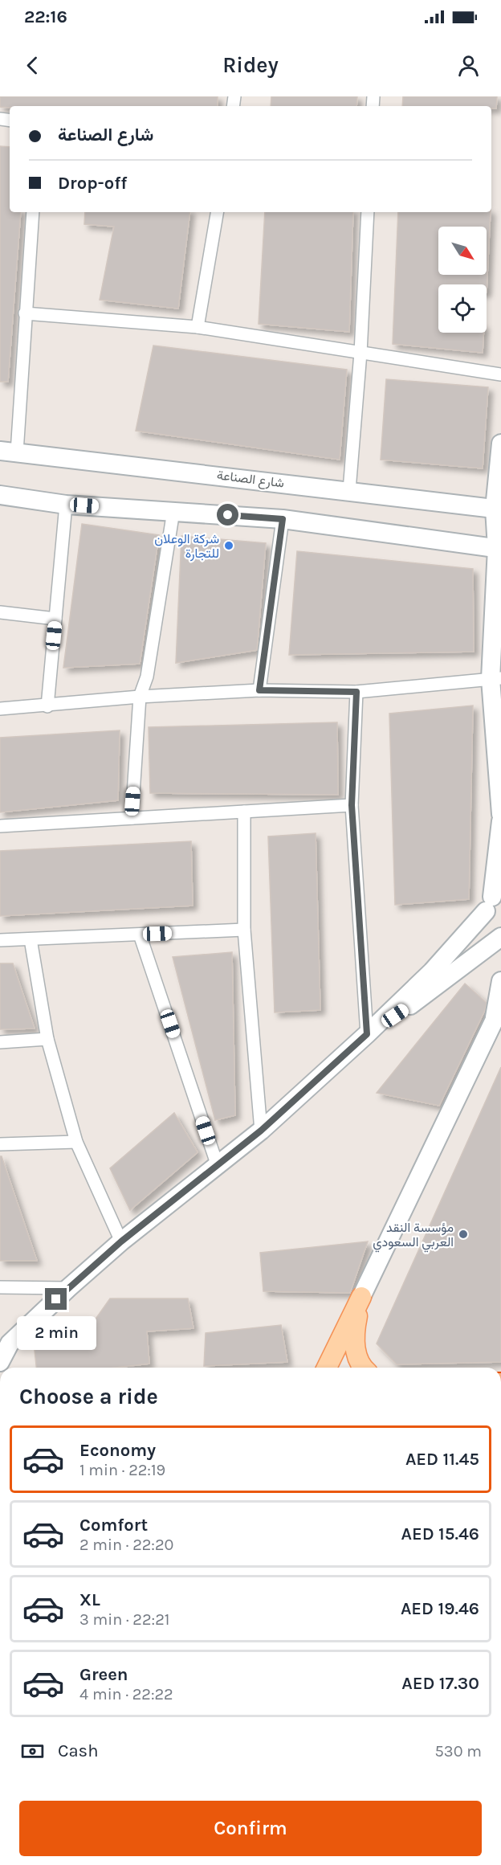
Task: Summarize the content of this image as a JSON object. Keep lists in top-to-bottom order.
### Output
{
  "streets": {
    "street": ["شارع الصناعة"]
  },
  "places": ["شركة الوعلان للتجارة", "مؤسسة النقد العربي السعودي"],
  "north": "bottom right",
  "page": {
    "status": "22:16",
    "header": "Ridey",
    "banner": ["شارع الصناعة", "Drop-off"],
    "bubble": "2 min",
    "heading": "Choose a ride",
    "list": [
      {
        "name": "Economy",
        "note": "1 min · 22:19",
        "value": "AED 11.45"
      },
      {
        "name": "Comfort",
        "note": "2 min · 22:20",
        "value": "AED 15.46"
      },
      {
        "name": "XL",
        "note": "3 min · 22:21",
        "value": "AED 19.46"
      },
      {
        "name": "Green",
        "note": "4 min · 22:22",
        "value": "AED 17.30"
      }
    ],
    "pay": ["Cash", "530 m"],
    "buttons": "Confirm"
  }
}
